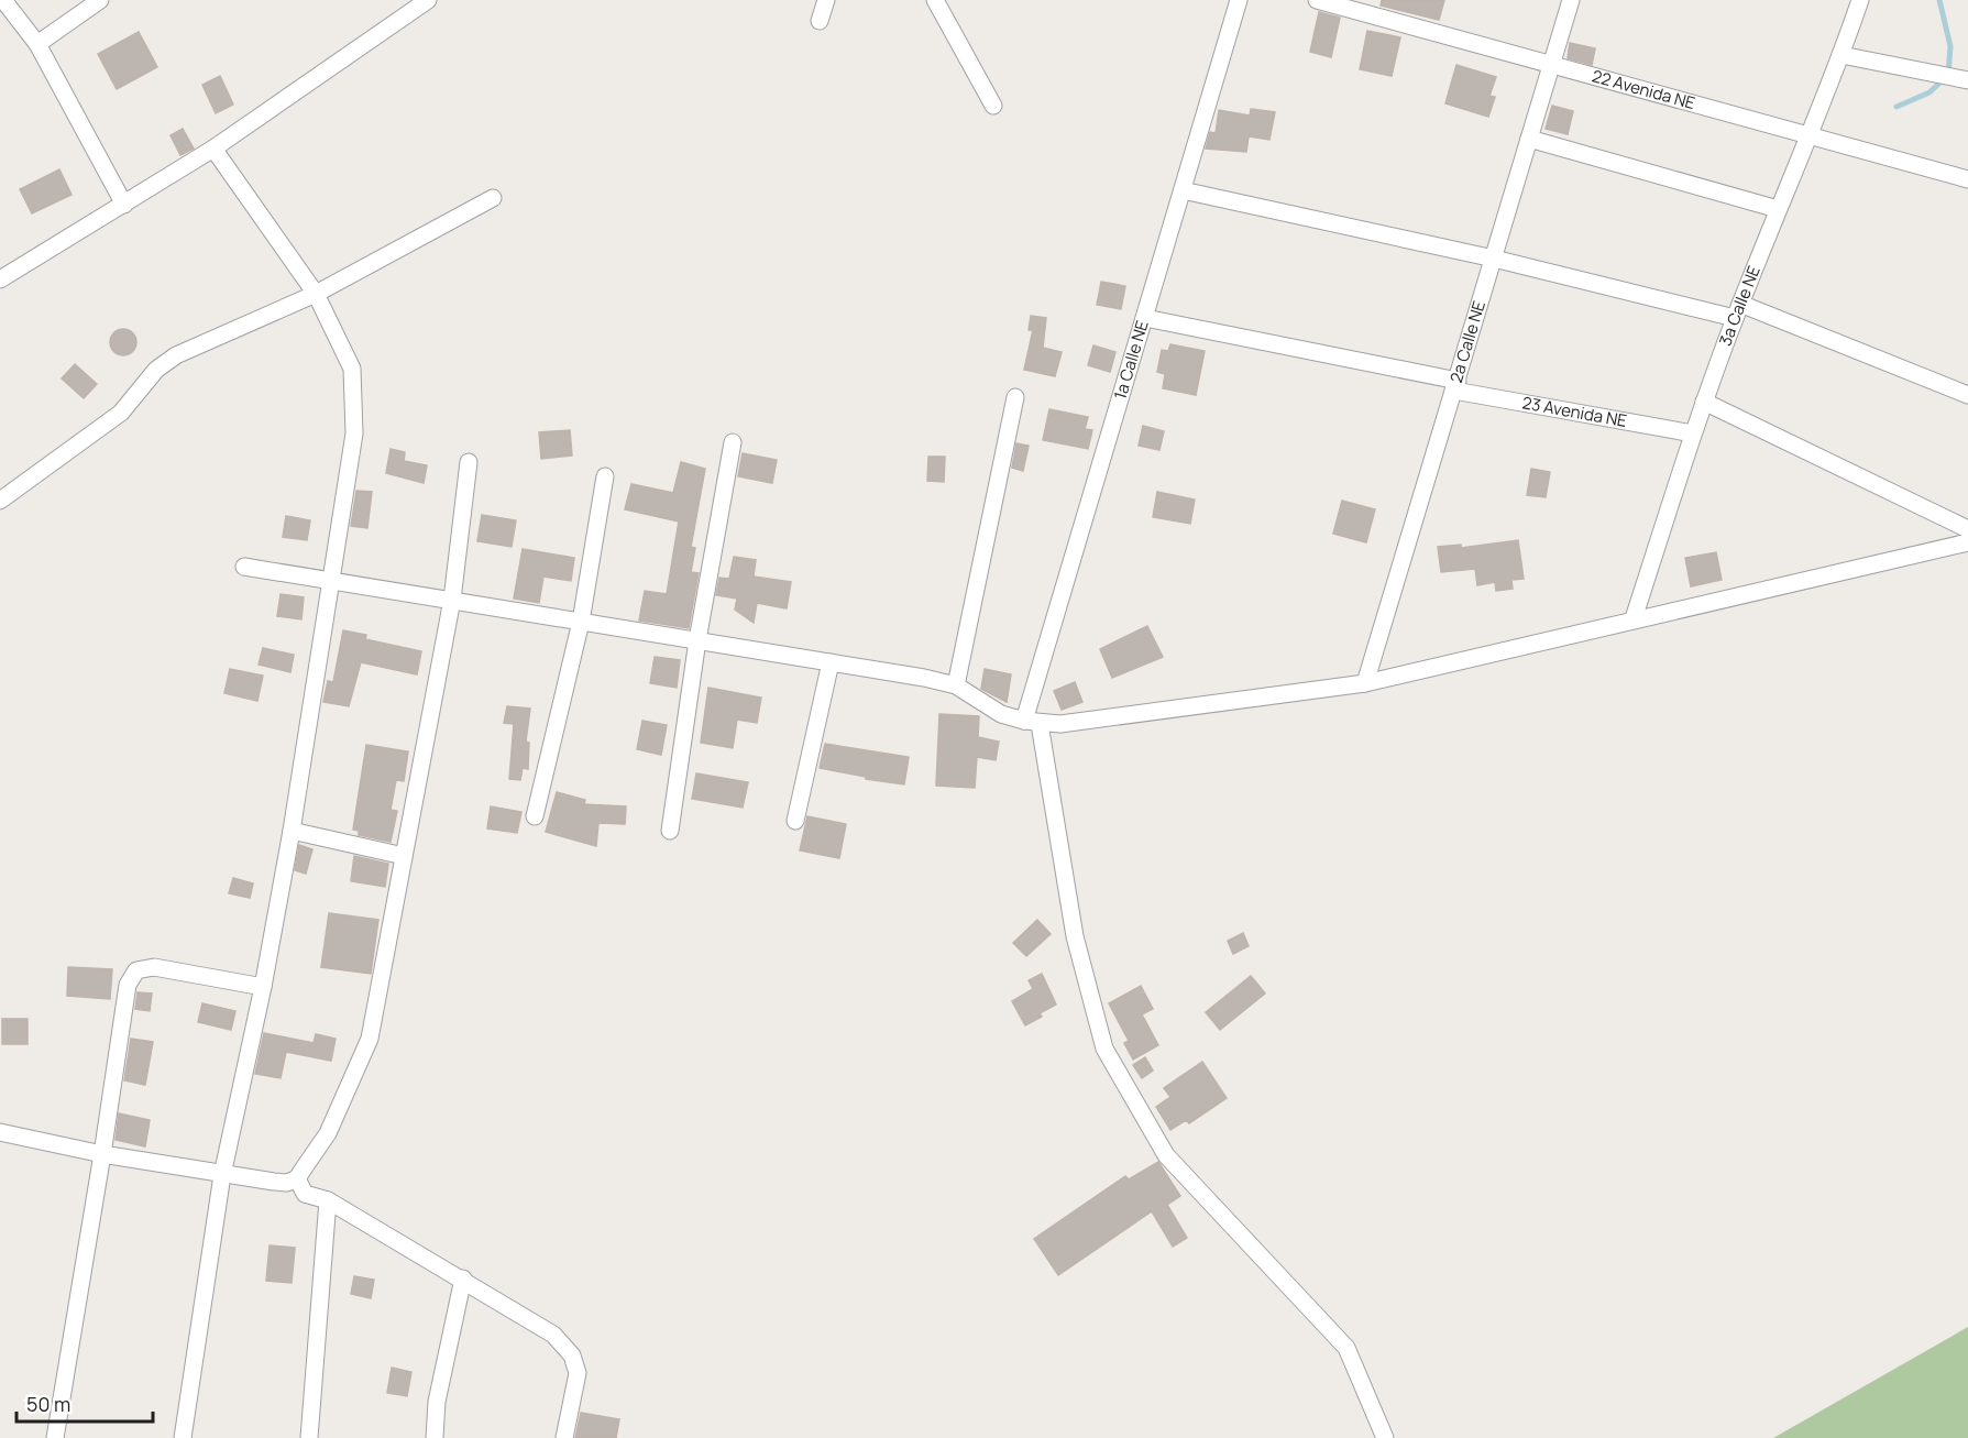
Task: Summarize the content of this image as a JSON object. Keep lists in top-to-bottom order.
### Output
{
  "streets": {
    "street": [
      "22 Avenida NE",
      "3a Calle NE",
      "2a Calle NE",
      "1a Calle NE",
      "23 Avenida NE"
    ]
  },
  "crossings": [
    ["22 Avenida NE", "3a Calle NE"],
    ["22 Avenida NE", "2a Calle NE"],
    ["3a Calle NE", "23 Avenida NE"],
    ["2a Calle NE", "23 Avenida NE"],
    ["1a Calle NE", "23 Avenida NE"]
  ],
  "scale_bar": "50 m"
}
